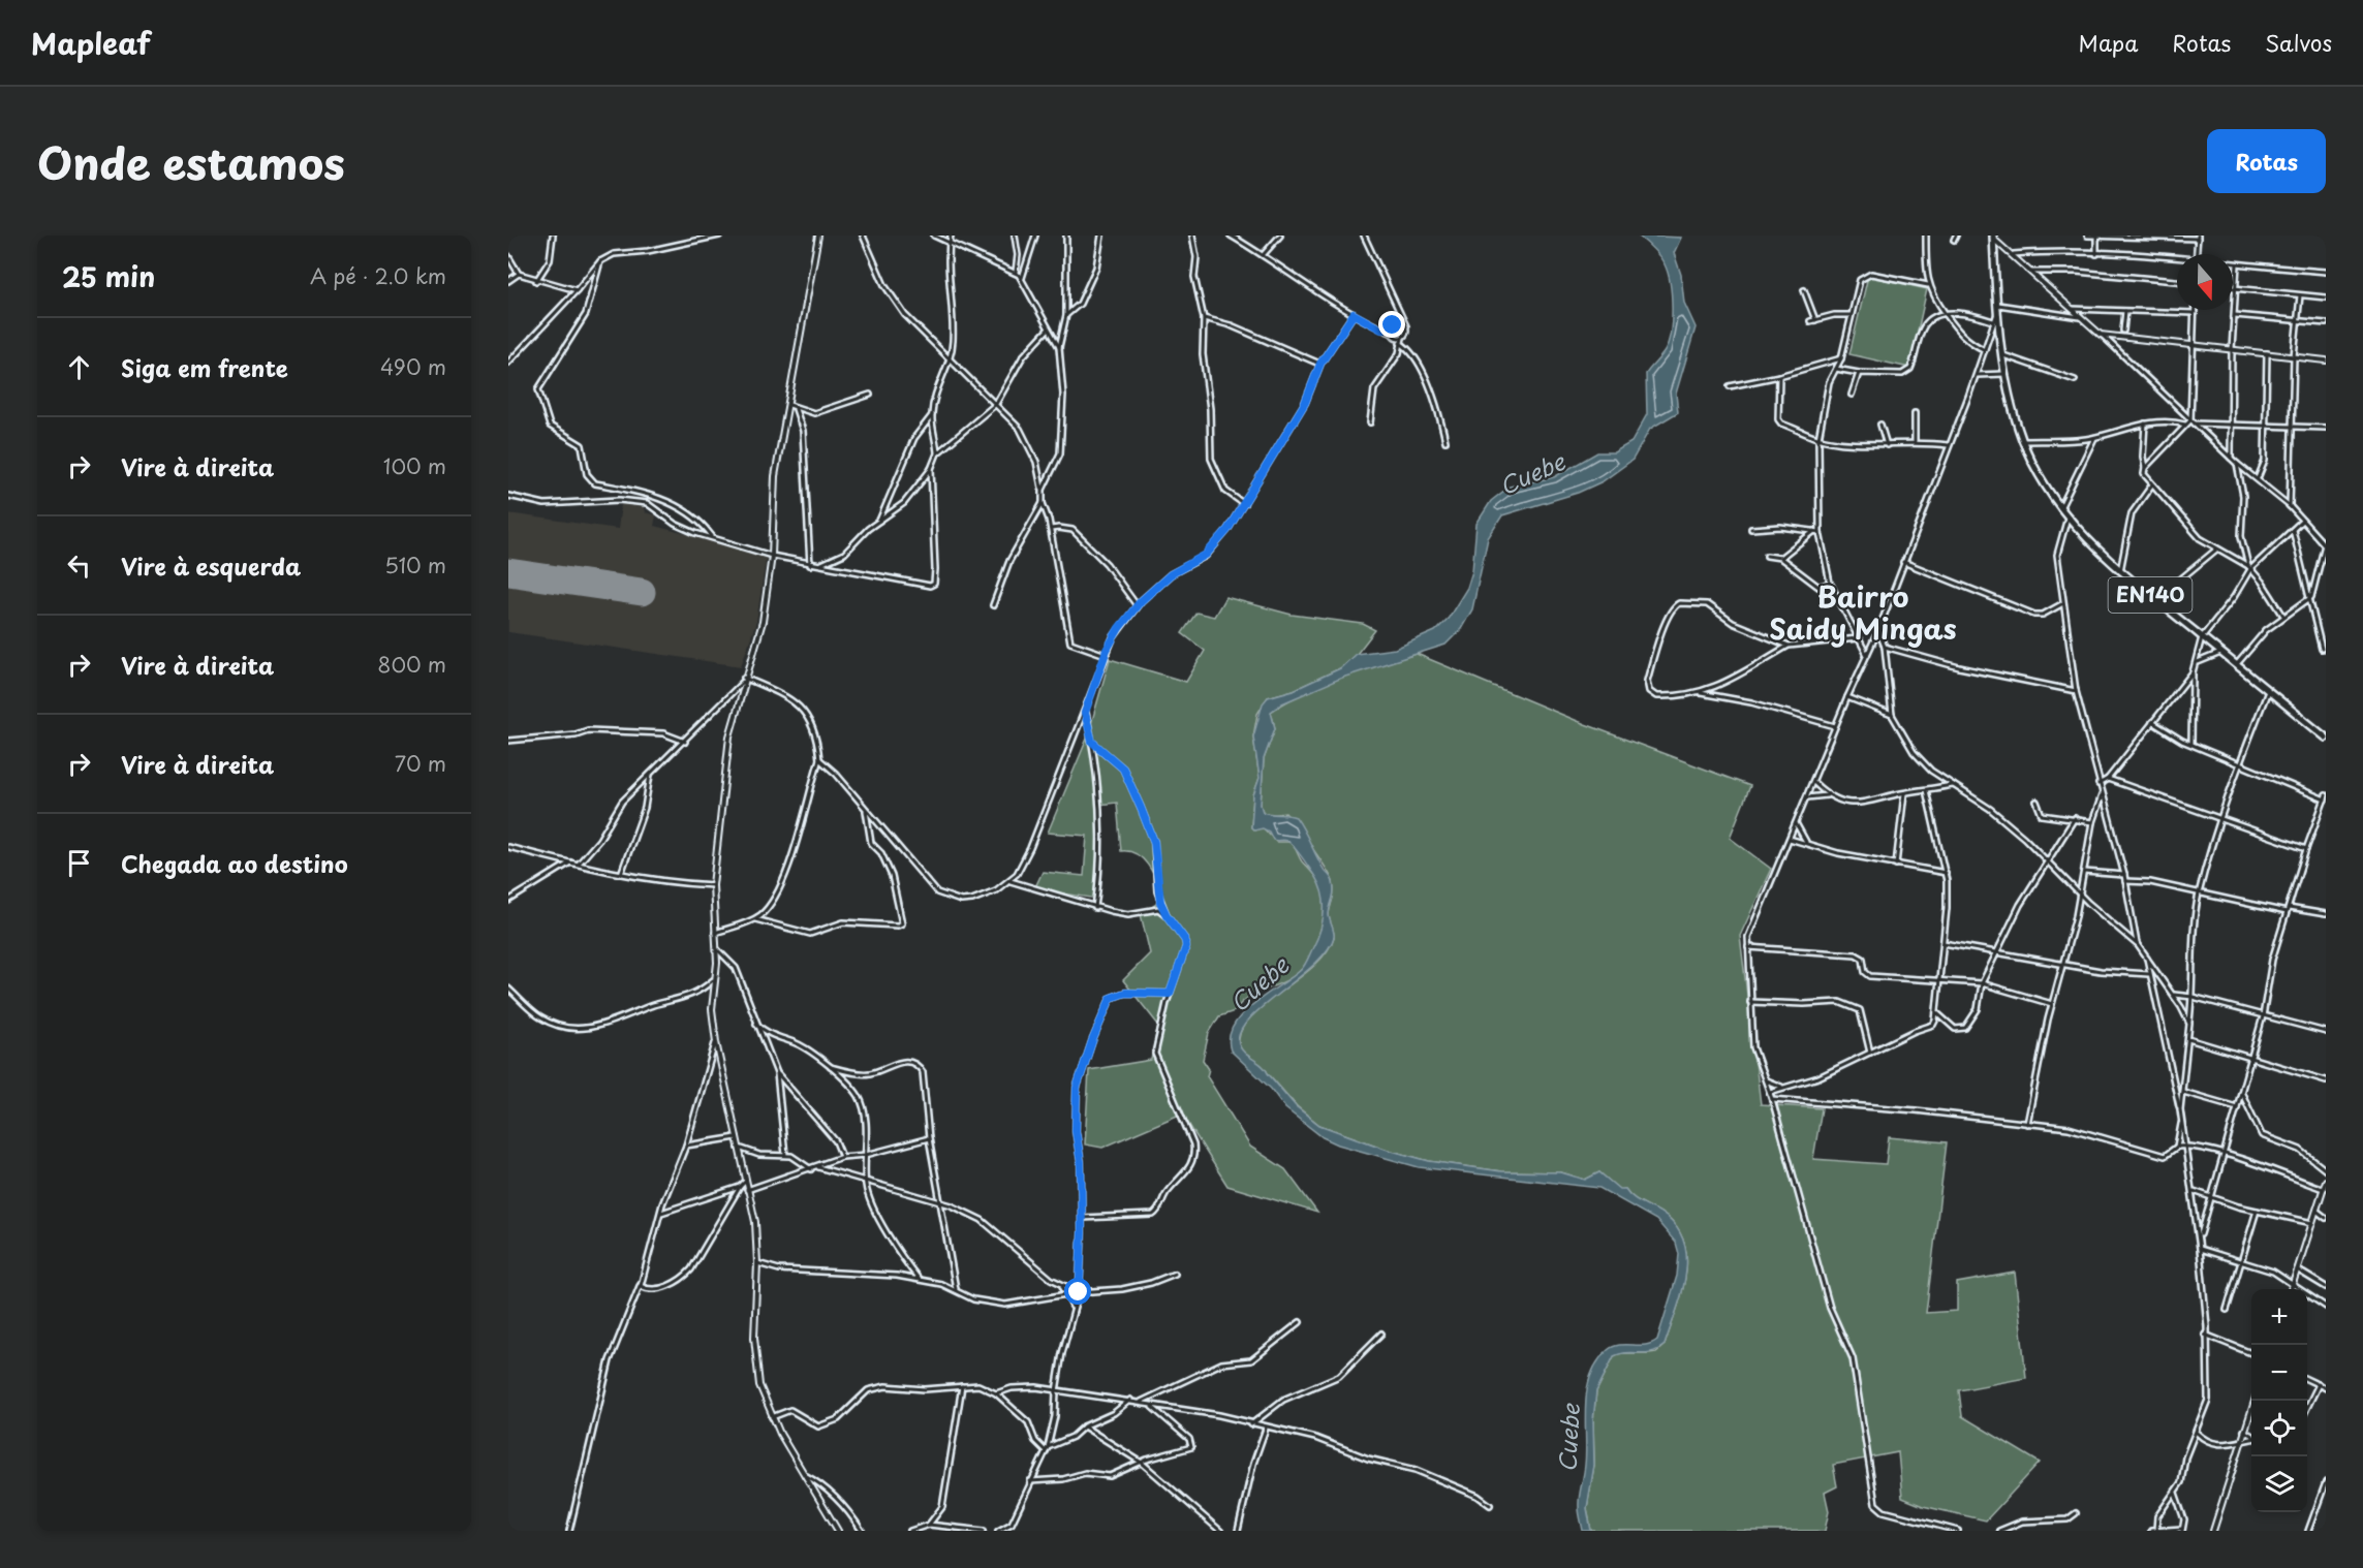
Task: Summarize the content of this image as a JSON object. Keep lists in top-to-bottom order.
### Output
{
  "streets": {
    "main road": ["EN140"]
  },
  "districts": ["Bairro Saidy Mingas"],
  "water": ["Cuebe"],
  "north": "bottom",
  "page": {
    "header": "Mapleaf",
    "nav": ["Mapa", "Rotas", "Salvos"],
    "title": "Onde estamos",
    "buttons": "Rotas",
    "heading": ["25 min", "A pé · 2.0 km"],
    "list": [
      ["Siga em frente", "490 m"],
      ["Vire à direita", "100 m"],
      ["Vire à esquerda", "510 m"],
      ["Vire à direita", "800 m"],
      ["Vire à direita", "70 m"],
      "Chegada ao destino"
    ],
    "map_buttons": ["+", "−"]
  }
}
